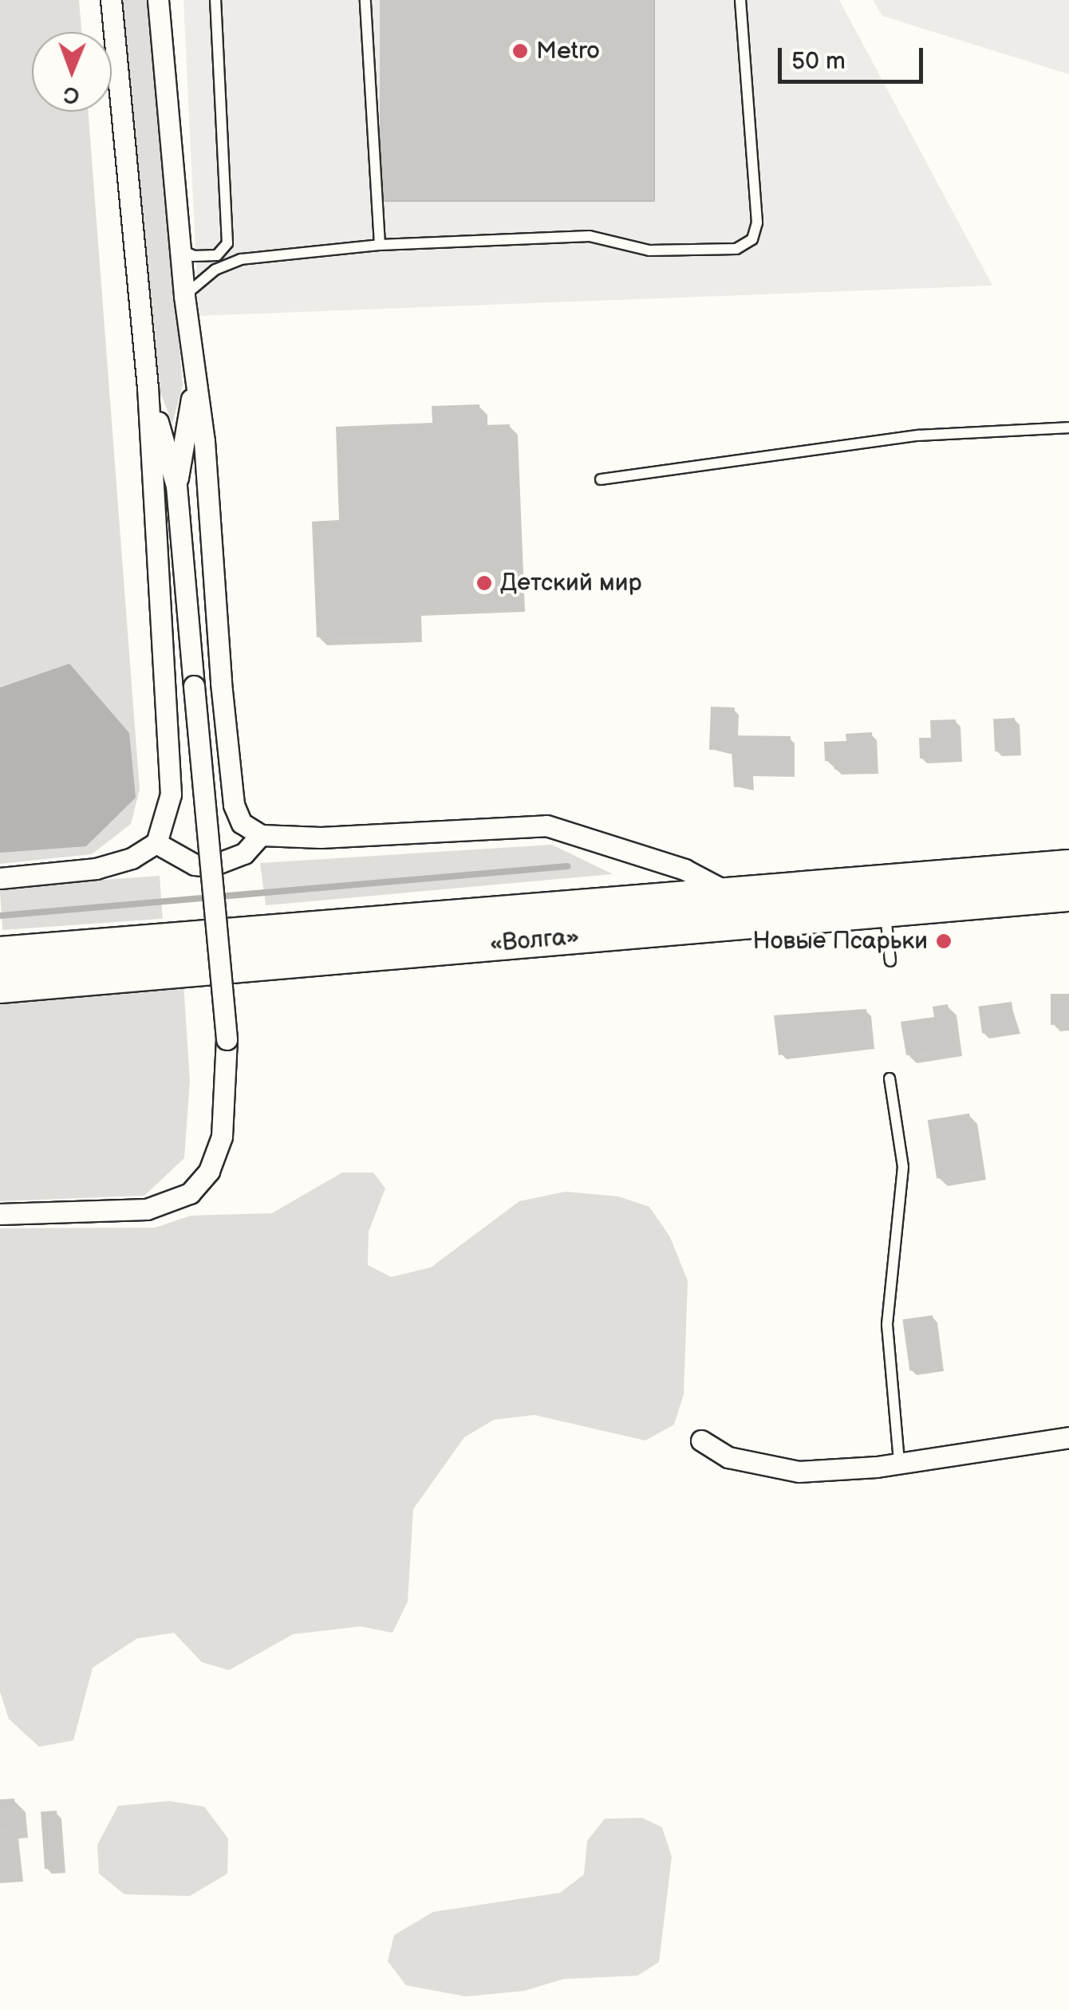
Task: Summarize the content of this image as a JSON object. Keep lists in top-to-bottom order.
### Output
{
  "streets": {
    "highway": ["«Волга»"]
  },
  "places": ["Metro", "Детский мир", "Новые Псарьки"],
  "scale_bar": "50 m",
  "north": "bottom"
}
